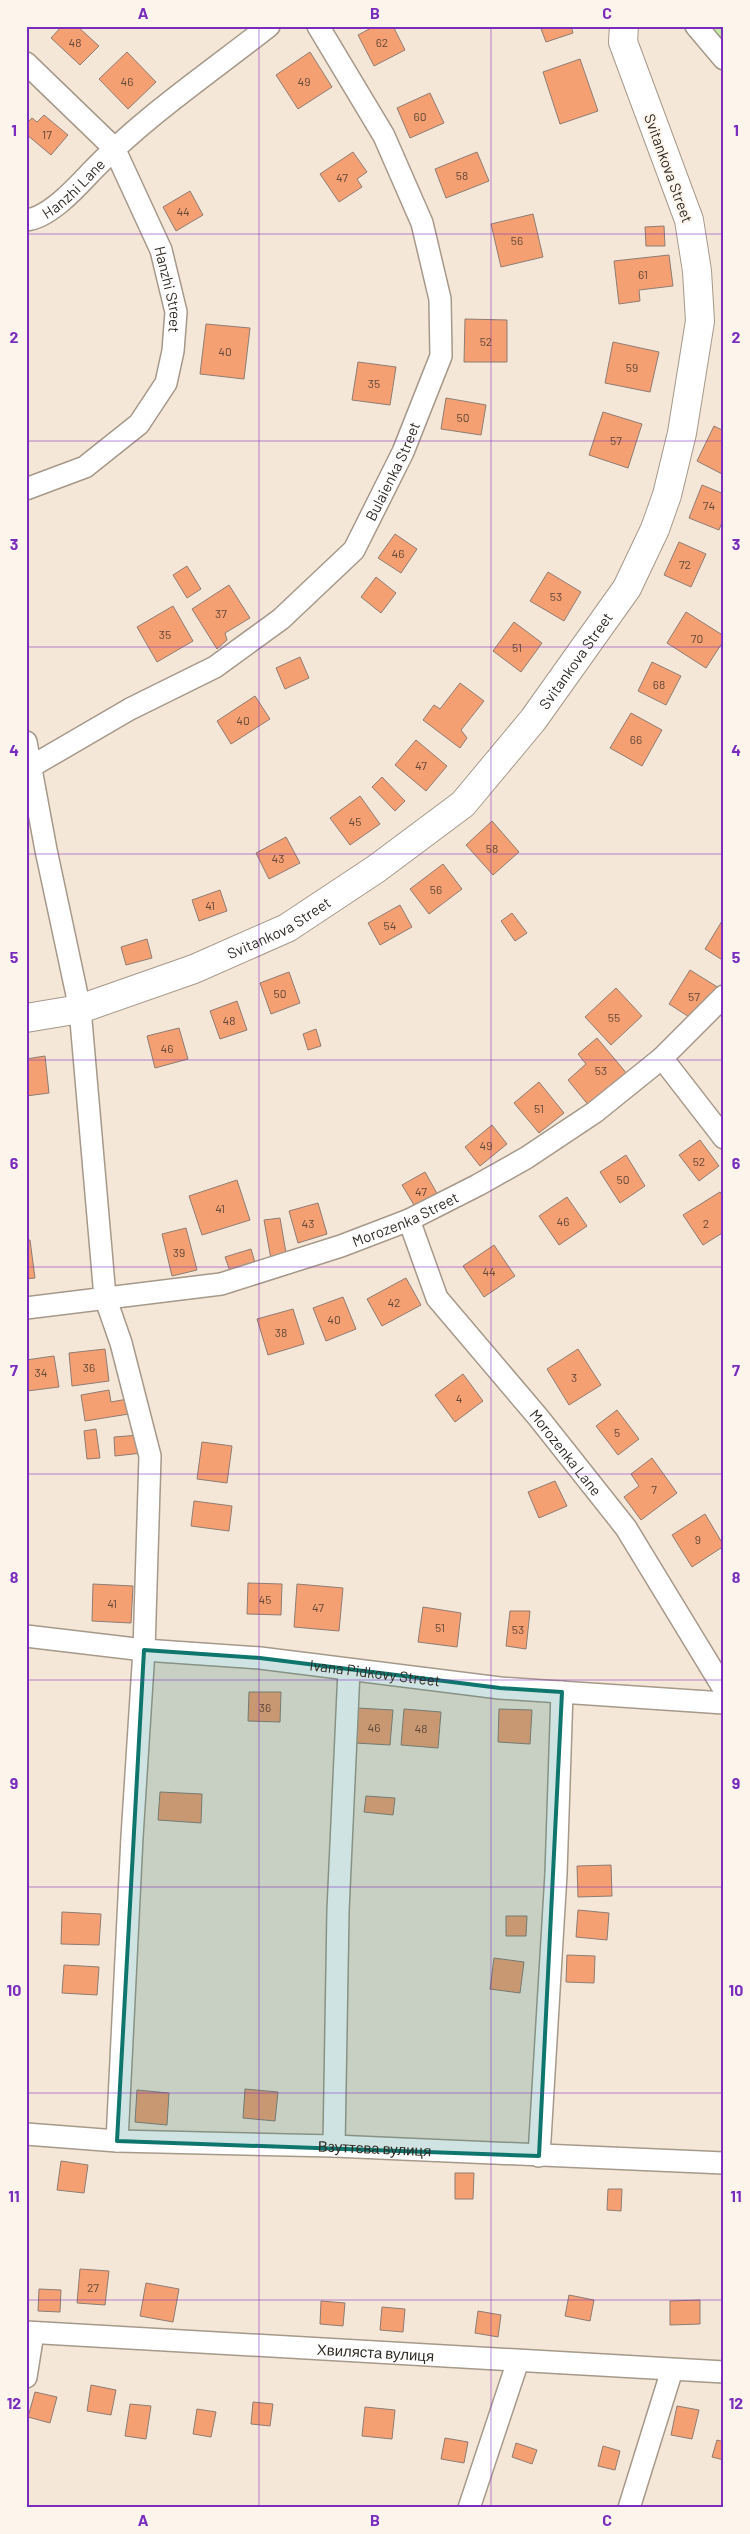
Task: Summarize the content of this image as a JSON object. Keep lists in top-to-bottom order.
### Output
{
  "streets": {
    "street": [
      "Svitankova Street",
      "Hanzhi Lane",
      "Hanzhi Street",
      "Bulaienka Street",
      "Morozenka Street",
      "Morozenka Lane",
      "Ivana Pidkovy Street",
      "Взуттєва вулиця",
      "Хвиляста вулиця"
    ]
  },
  "crossings": [
    ["Hanzhi Lane", "Hanzhi Street"],
    ["Morozenka Street", "Morozenka Lane"]
  ],
  "house_numbers": [
    "48",
    "62",
    "46",
    "49",
    "60",
    "17",
    "58",
    "47",
    "44",
    "56",
    "61",
    "52",
    "40",
    "59",
    "35",
    "50",
    "57",
    "74",
    "46",
    "72",
    "53",
    "37",
    "35",
    "70",
    "51",
    "68",
    "40",
    "66",
    "47",
    "45",
    "58",
    "43",
    "56",
    "41",
    "54",
    "50",
    "57",
    "55",
    "48",
    "46",
    "53",
    "51",
    "49",
    "52",
    "50",
    "47",
    "41",
    "46",
    "43",
    "2",
    "39",
    "44",
    "42",
    "40",
    "38",
    "36",
    "34",
    "3",
    "4",
    "5",
    "7",
    "9",
    "45",
    "41",
    "47",
    "51",
    "53",
    "36",
    "46",
    "48",
    "27"
  ],
  "grid": {
    "columns": ["A", "B", "C"],
    "rows": [
      "1",
      "2",
      "3",
      "4",
      "5",
      "6",
      "7",
      "8",
      "9",
      "10",
      "11",
      "12"
    ]
  }
}
